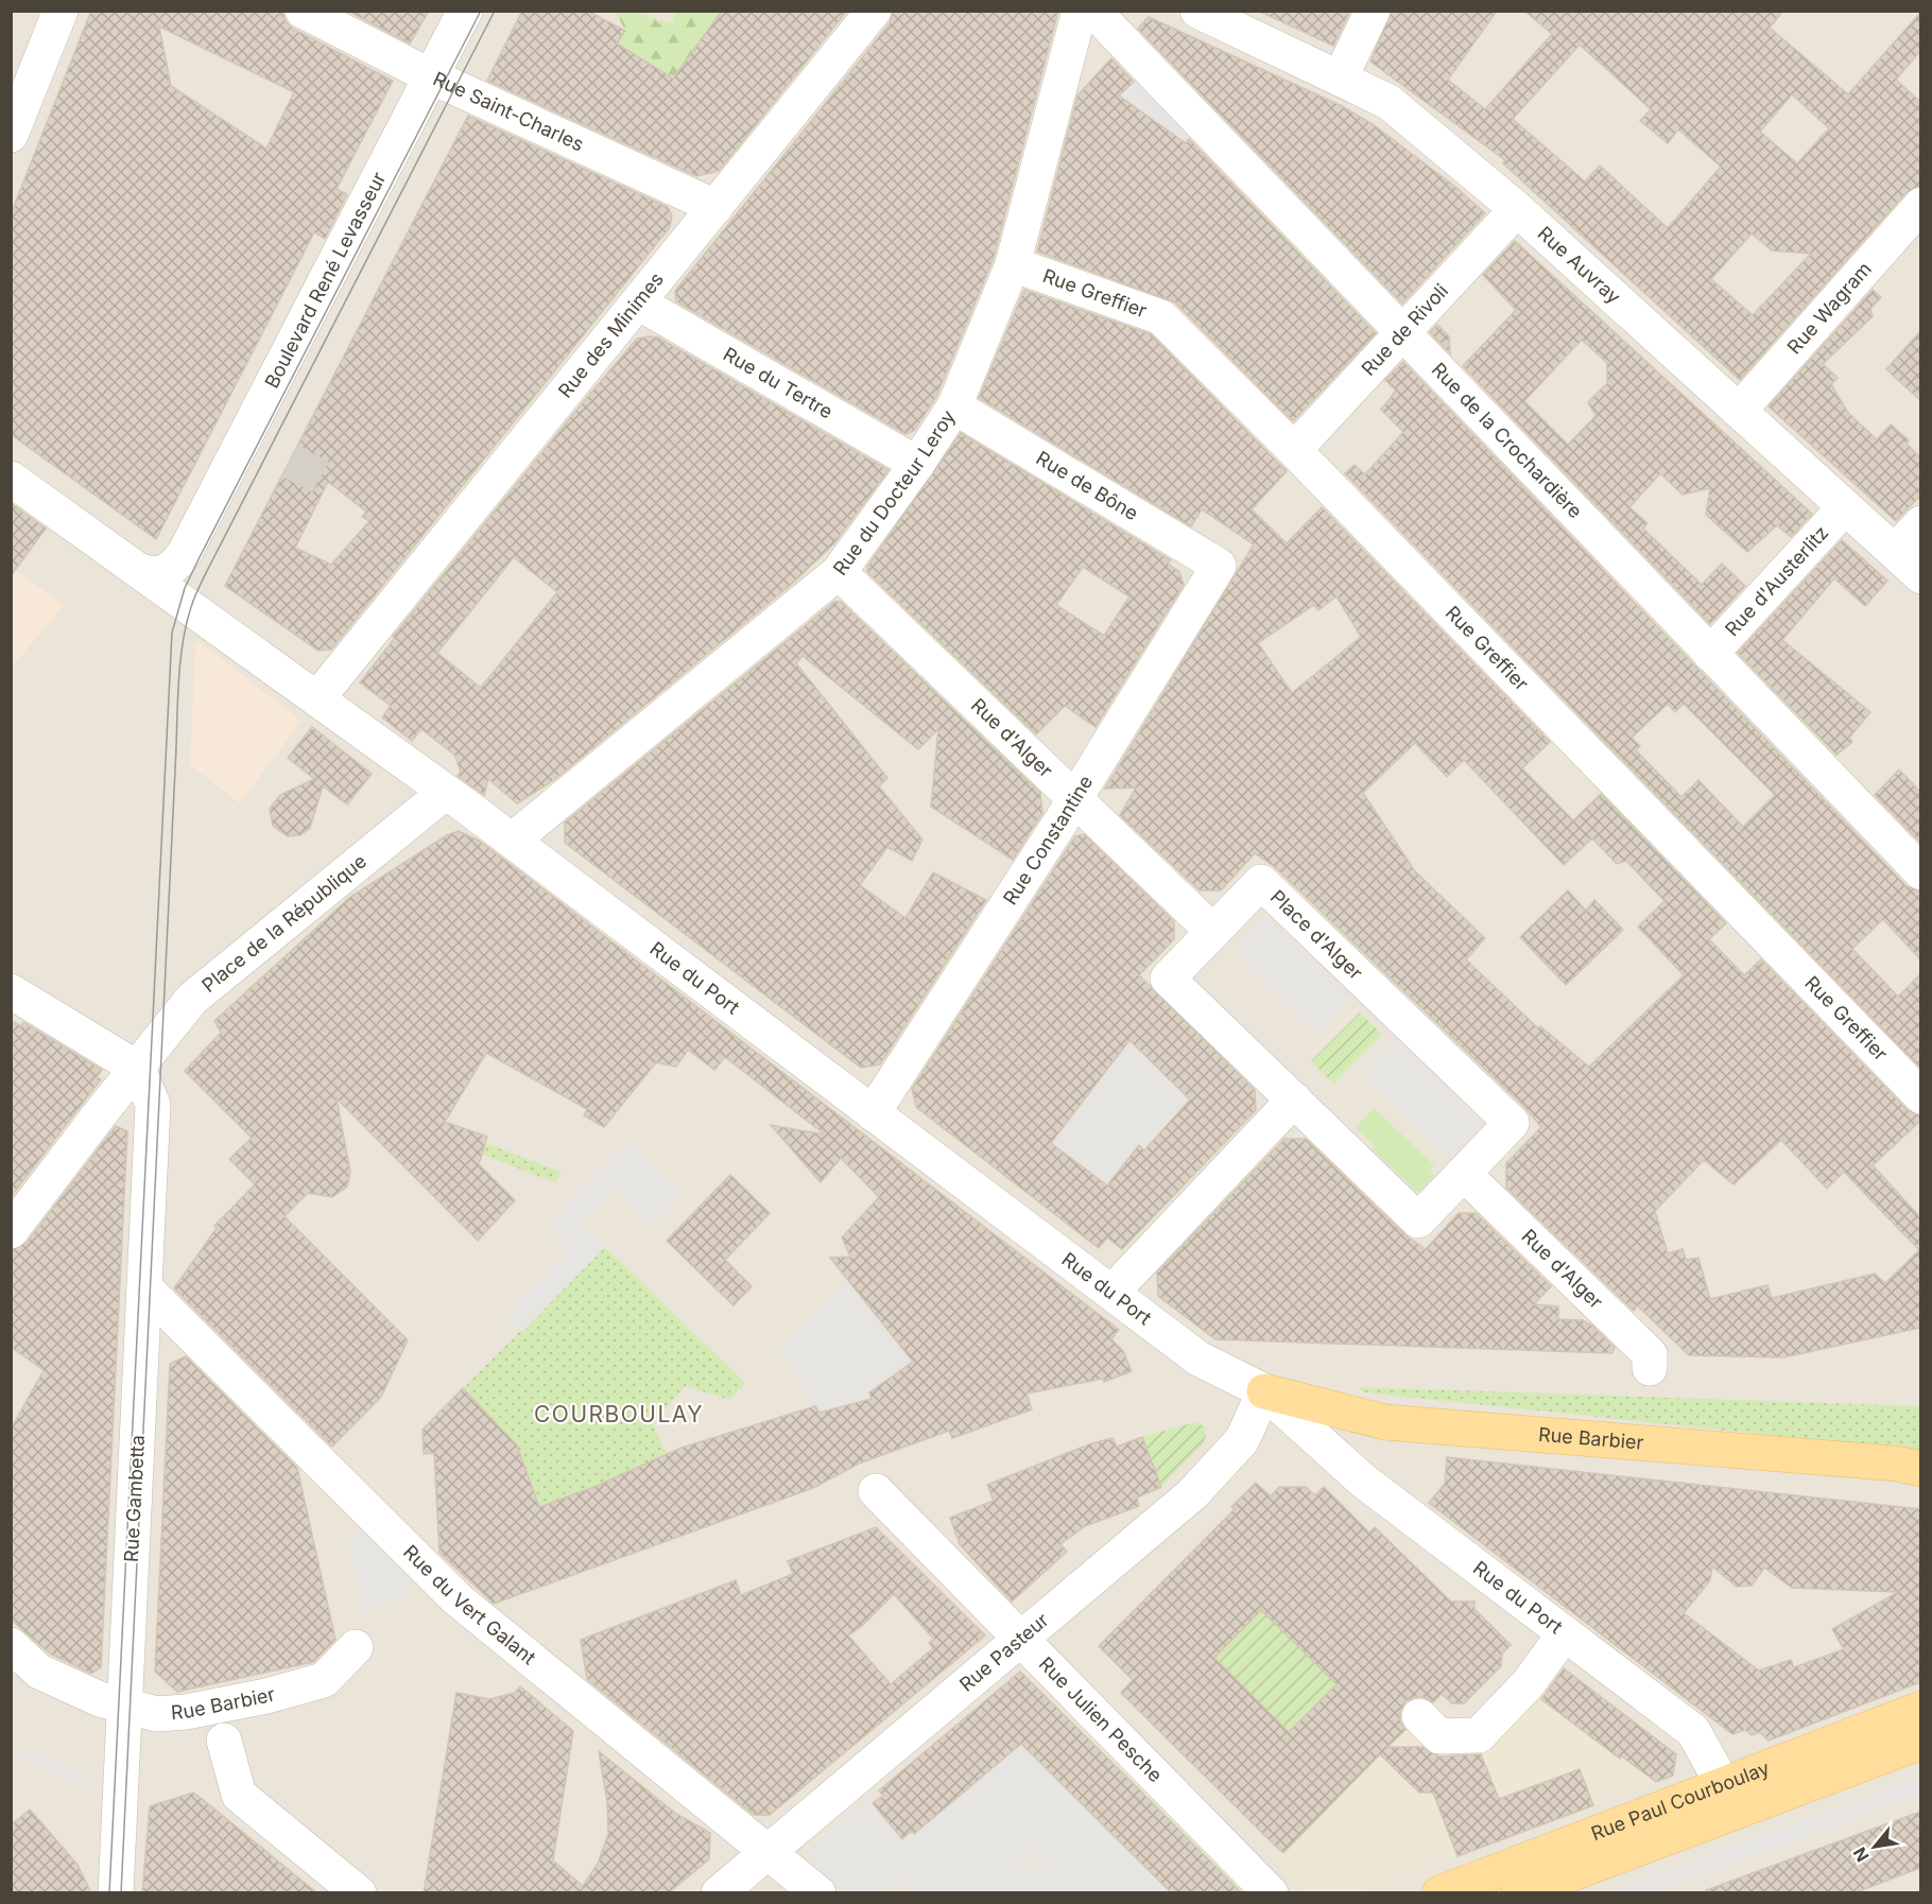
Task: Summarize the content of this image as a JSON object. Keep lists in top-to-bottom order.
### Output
{
  "streets": {
    "main road": ["Rue Barbier", "Rue Paul Courboulay"],
    "street": [
      "Rue Saint-Charles",
      "Rue Auvray",
      "Boulevard René Levasseur",
      "Rue Greffier",
      "Rue Wagram",
      "Rue de Rivoli",
      "Rue des Minimes",
      "Rue du Tertre",
      "Rue de la Crochardière",
      "Rue de Bône",
      "Rue du Docteur Leroy",
      "Rue d'Austerlitz",
      "Rue d'Alger",
      "Rue Constantine",
      "Place de la République",
      "Place d'Alger",
      "Rue du Port",
      "Rue Gambetta",
      "Rue du Vert Galant",
      "Rue Pasteur",
      "Rue Julien Pesche"
    ]
  },
  "crossings": [
    ["Rue Saint-Charles", "Boulevard René Levasseur"],
    ["Rue Saint-Charles", "Rue des Minimes"],
    ["Rue Auvray", "Rue Wagram"],
    ["Rue Auvray", "Rue de Rivoli"],
    ["Rue Auvray", "Rue d'Austerlitz"],
    ["Rue Greffier", "Rue de Rivoli"],
    ["Rue Greffier", "Rue du Docteur Leroy"],
    ["Rue de Rivoli", "Rue de la Crochardière"],
    ["Rue des Minimes", "Rue du Tertre"],
    ["Rue du Tertre", "Rue du Docteur Leroy"],
    ["Rue de la Crochardière", "Rue d'Austerlitz"],
    ["Rue de Bône", "Rue du Docteur Leroy"],
    ["Rue de Bône", "Rue Constantine"],
    ["Rue du Docteur Leroy", "Rue d'Alger"],
    ["Rue du Docteur Leroy", "Rue du Port"],
    ["Rue d'Alger", "Rue Constantine"],
    ["Rue d'Alger", "Place d'Alger"],
    ["Rue Constantine", "Rue du Port"],
    ["Place de la République", "Rue du Port"],
    ["Place de la République", "Rue Gambetta"],
    ["Rue du Port", "Rue Barbier"],
    ["Rue du Port", "Rue Pasteur"],
    ["Rue du Port", "Rue Paul Courboulay"],
    ["Rue Barbier", "Rue Gambetta"],
    ["Rue Barbier", "Rue Pasteur"],
    ["Rue Gambetta", "Rue du Vert Galant"],
    ["Rue du Vert Galant", "Rue Pasteur"],
    ["Rue Pasteur", "Rue Julien Pesche"]
  ],
  "districts": ["COURBOULAY"],
  "north": "bottom left"
}
